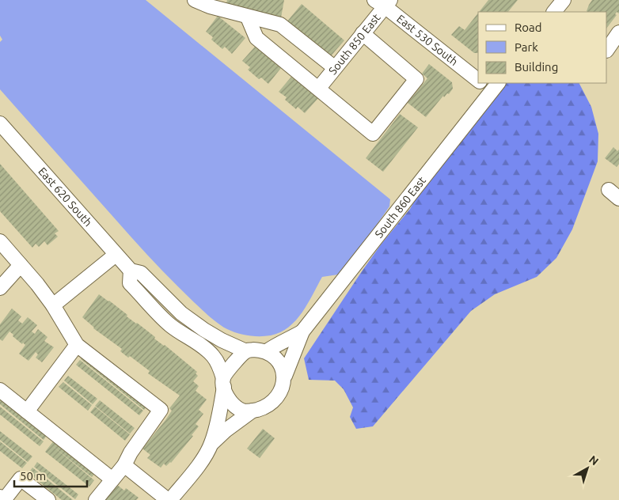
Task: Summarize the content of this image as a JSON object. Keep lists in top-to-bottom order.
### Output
{
  "streets": {
    "street": [
      "East 530 South",
      "South 850 East",
      "East 620 South",
      "South 860 East"
    ]
  },
  "crossings": [
    ["East 530 South", "South 850 East"],
    ["East 530 South", "South 860 East"],
    ["East 620 South", "South 860 East"]
  ],
  "legend": ["Road", "Park", "Building"],
  "scale_bar": "50 m",
  "north": "top right"
}
